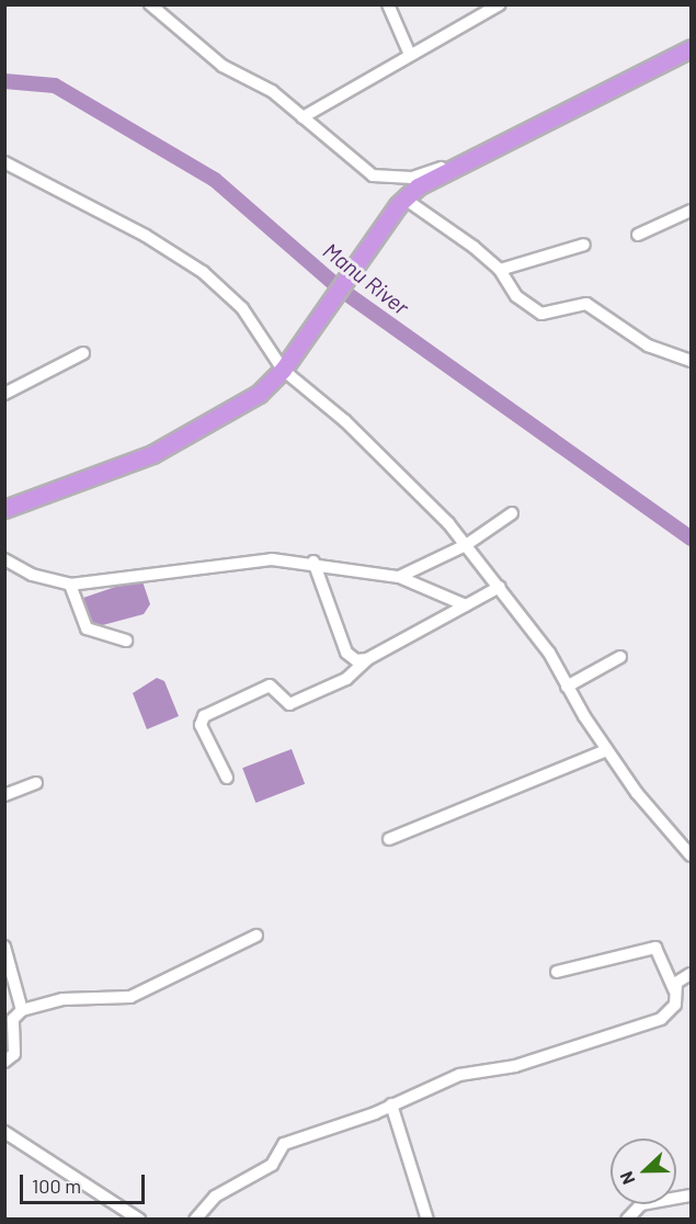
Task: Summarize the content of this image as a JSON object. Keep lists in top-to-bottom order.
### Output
{
  "water": ["Manu River"],
  "scale_bar": "100 m",
  "north": "left"
}
